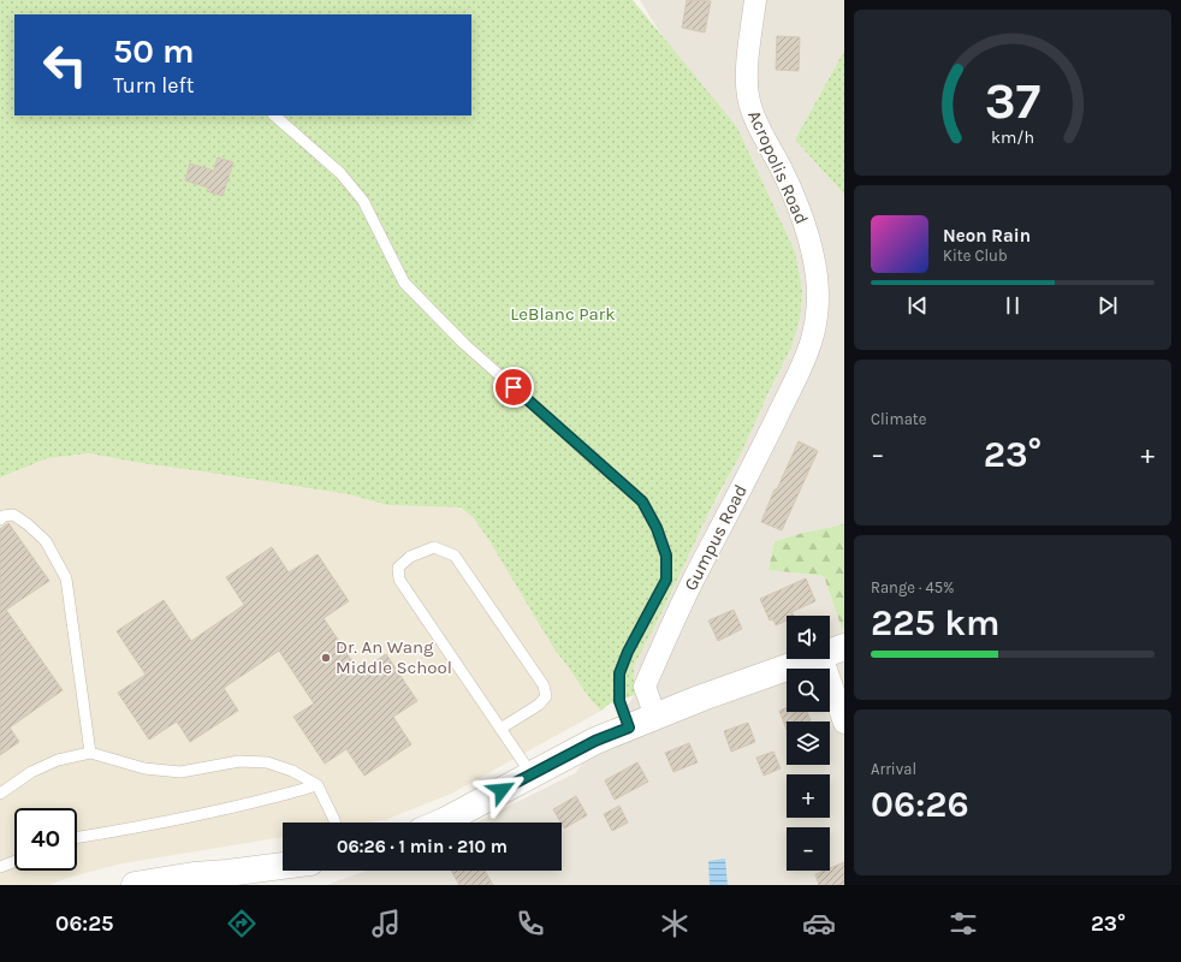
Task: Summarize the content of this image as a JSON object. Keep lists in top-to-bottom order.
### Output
{
  "streets": {
    "street": ["Acropolis Road", "Gumpus Road"]
  },
  "crossings": [
    ["Acropolis Road", "Gumpus Road"]
  ],
  "parks": ["LeBlanc Park"],
  "places": ["Dr. An Wang Middle School"],
  "page": {
    "turn": ["50 m", "Turn left"],
    "song": ["Neon Rain", "Kite Club"],
    "tile": [
      "Climate",
      ["Range · 45%", "225 km"],
      ["Arrival", "06:26"]
    ],
    "heat": ["−", "23°", "+"],
    "map_buttons": ["+", "−"],
    "limit": "40",
    "trip": "06:26 · 1 min · 210 m",
    "tabs": ["06:25", "23°"],
    "gauge": ["37", "km/h"]
  }
}
